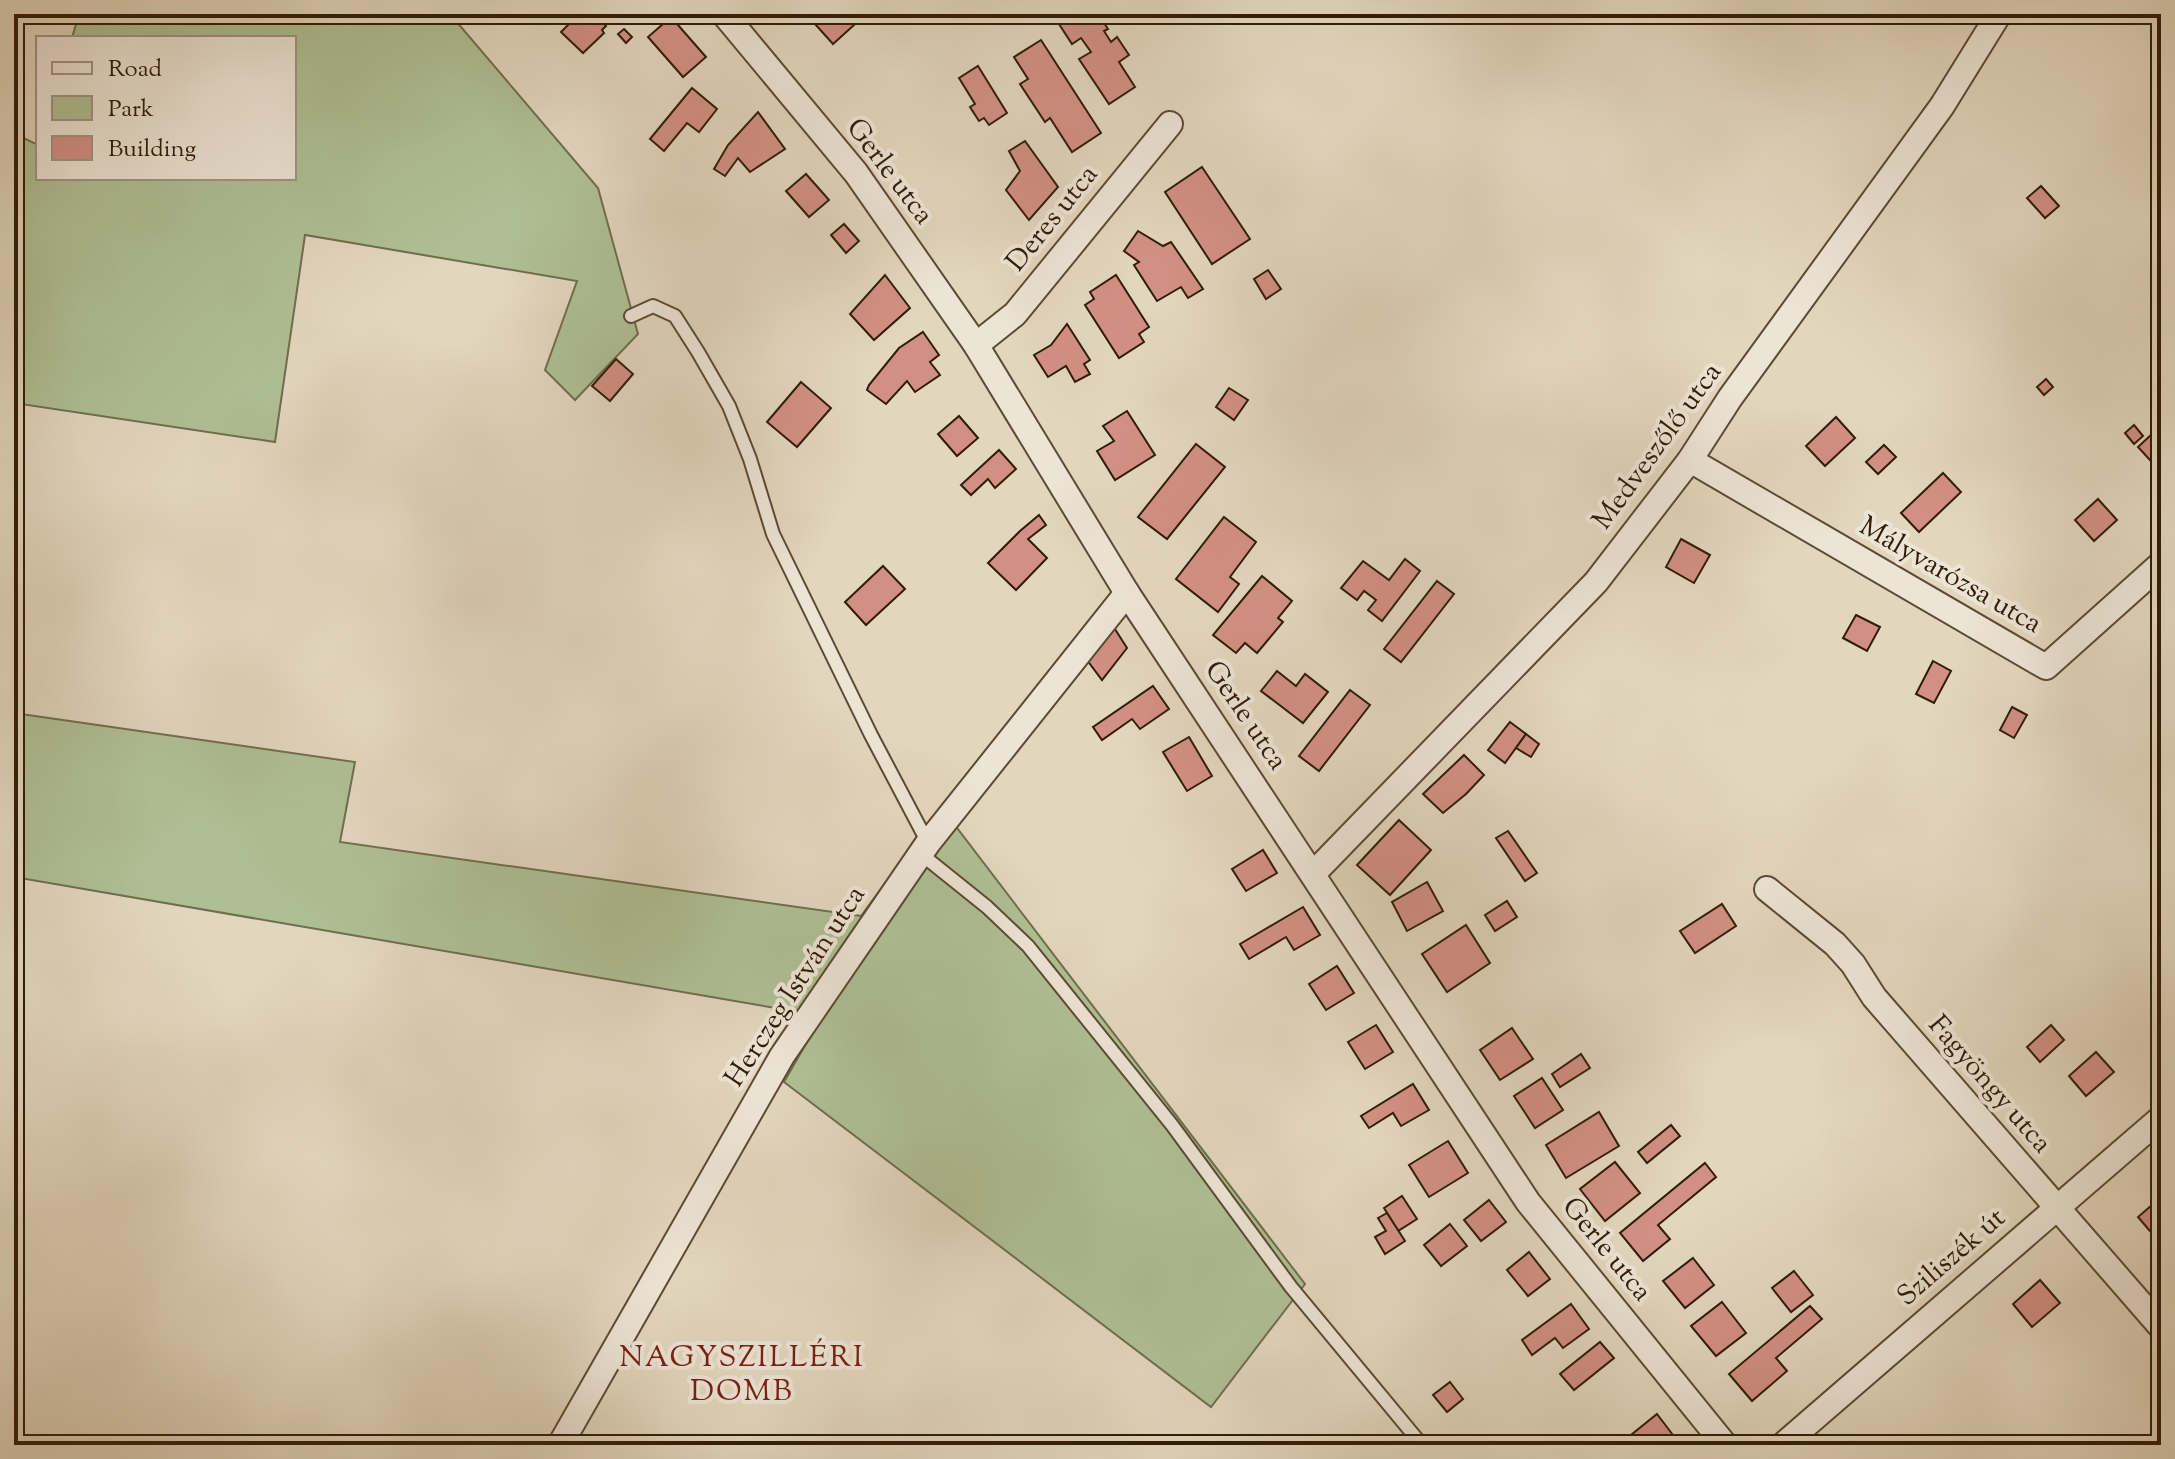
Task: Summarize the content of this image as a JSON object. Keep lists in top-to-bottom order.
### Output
{
  "streets": {
    "street": [
      "Gerle utca",
      "Deres utca",
      "Medveszőlő utca",
      "Mályvarózsa utca",
      "Herczeg István utca",
      "Fagyöngy utca",
      "Sziliszék út"
    ]
  },
  "crossings": [
    ["Gerle utca", "Deres utca"],
    ["Gerle utca", "Medveszőlő utca"],
    ["Gerle utca", "Herczeg István utca"],
    ["Medveszőlő utca", "Mályvarózsa utca"],
    ["Fagyöngy utca", "Sziliszék út"]
  ],
  "districts": ["NAGYSZILLÉRI DOMB"],
  "legend": ["Road", "Park", "Building"]
}
